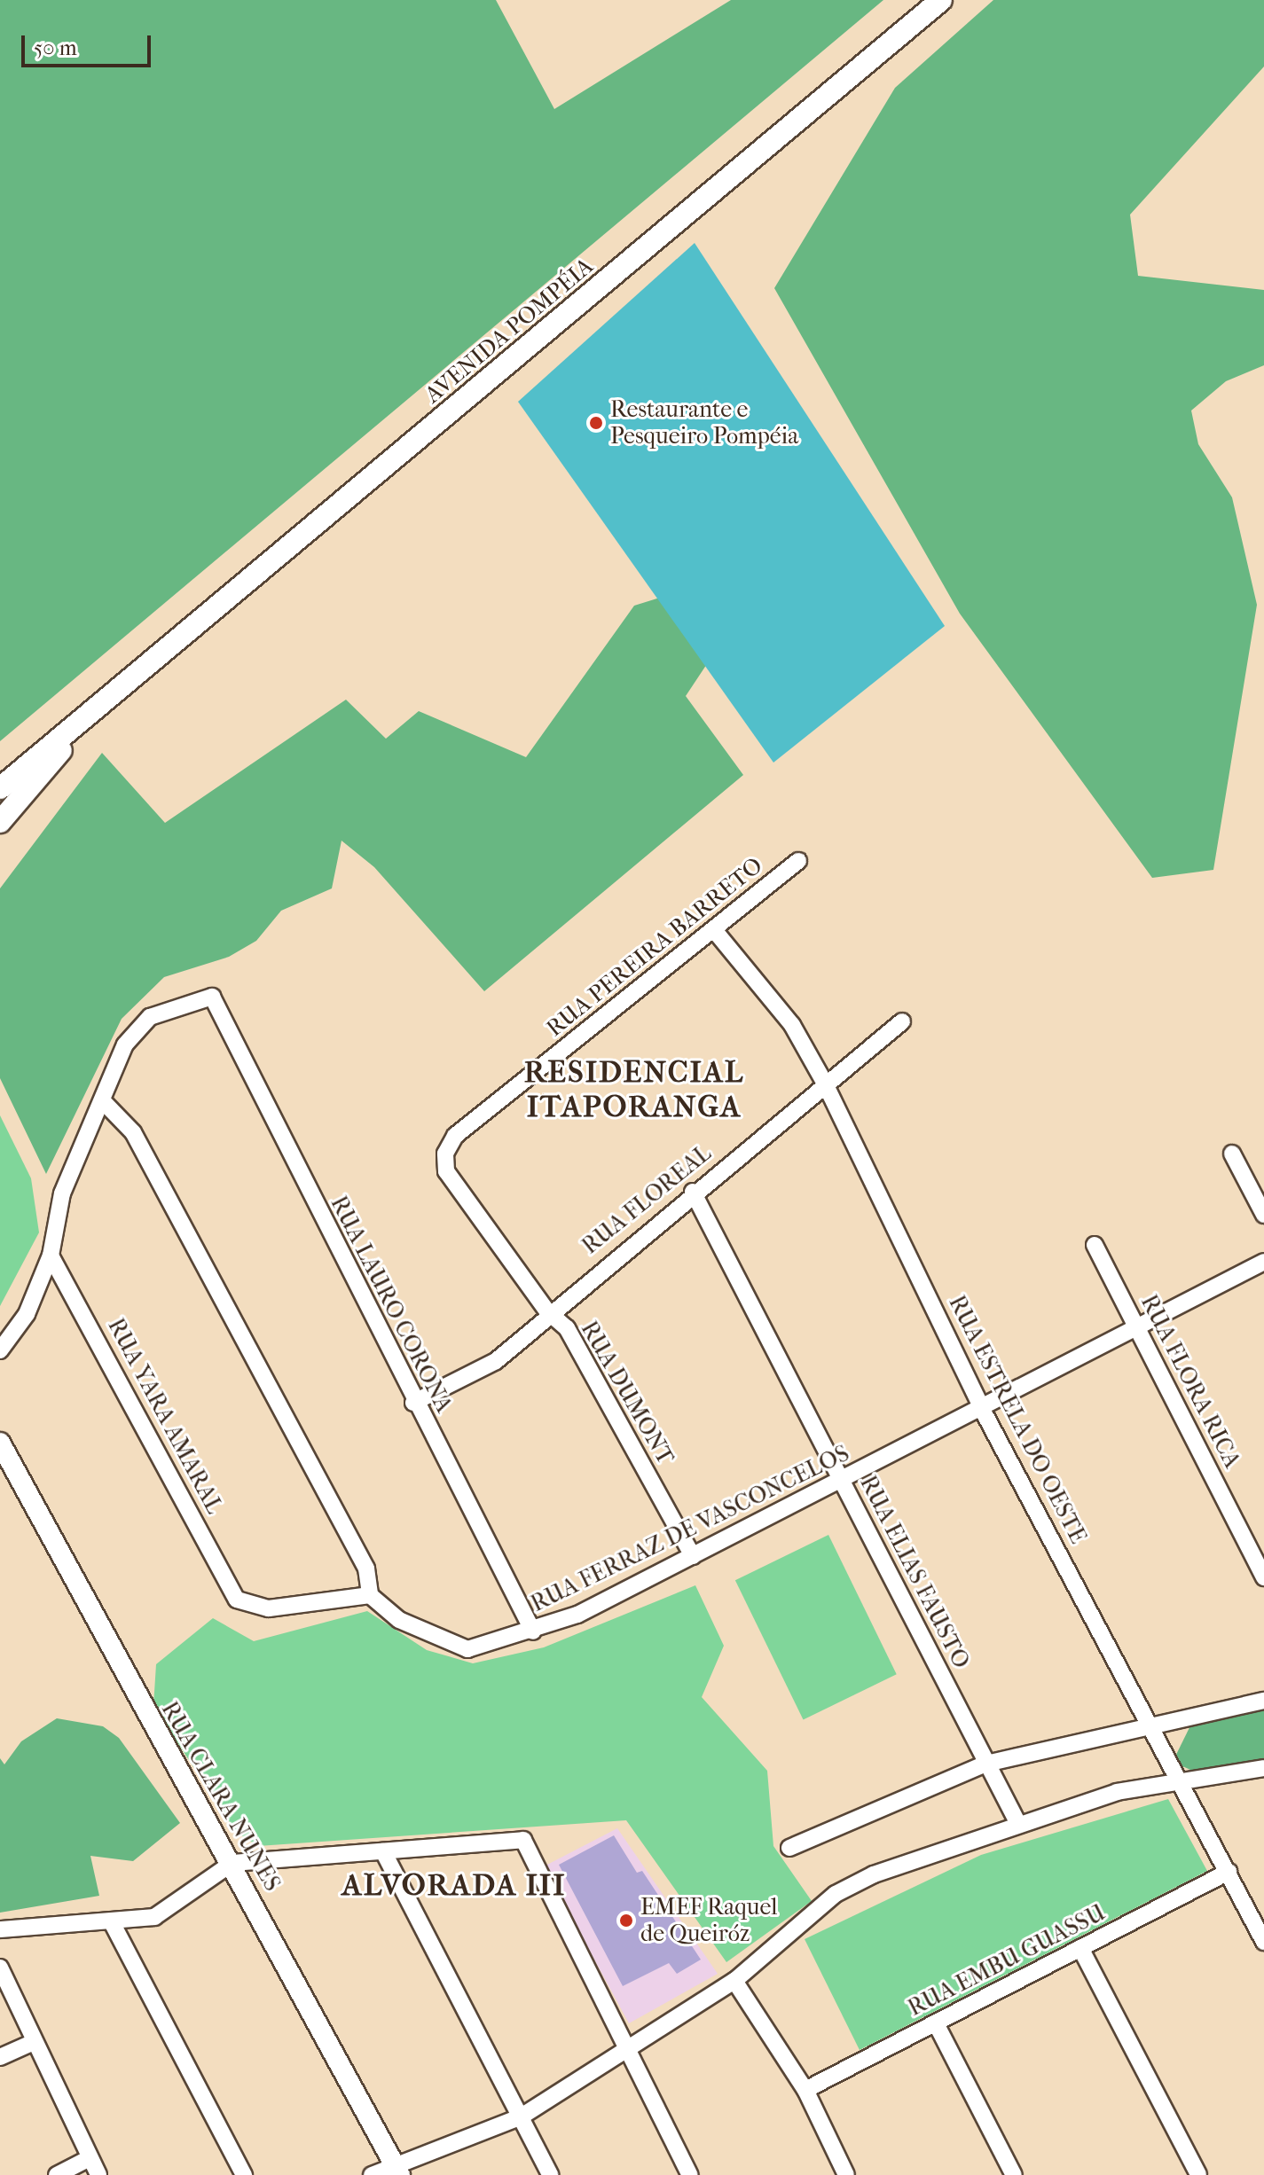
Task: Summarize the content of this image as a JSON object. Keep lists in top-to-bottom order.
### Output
{
  "streets": {
    "main road": ["AVENIDA POMPÉIA"],
    "street": [
      "RUA PEREIRA BARRETO",
      "RUA FLOREAL",
      "RUA LAURO CORONA",
      "RUA FLORA RICA",
      "RUA DUMONT",
      "RUA YARA AMARAL",
      "RUA ESTRELA DO OESTE",
      "RUA FERRAZ DE VASCONCELOS",
      "RUA ELIAS FAUSTO",
      "RUA CLARA NUNES",
      "RUA EMBU GUASSU"
    ]
  },
  "crossings": [
    ["RUA PEREIRA BARRETO", "RUA DUMONT"],
    ["RUA PEREIRA BARRETO", "RUA ESTRELA DO OESTE"],
    ["RUA FLOREAL", "RUA LAURO CORONA"],
    ["RUA FLOREAL", "RUA DUMONT"],
    ["RUA FLOREAL", "RUA ESTRELA DO OESTE"],
    ["RUA FLOREAL", "RUA ELIAS FAUSTO"],
    ["RUA LAURO CORONA", "RUA FERRAZ DE VASCONCELOS"],
    ["RUA FLORA RICA", "RUA FERRAZ DE VASCONCELOS"],
    ["RUA DUMONT", "RUA FERRAZ DE VASCONCELOS"],
    ["RUA YARA AMARAL", "RUA FERRAZ DE VASCONCELOS"],
    ["RUA ESTRELA DO OESTE", "RUA FERRAZ DE VASCONCELOS"],
    ["RUA ESTRELA DO OESTE", "RUA EMBU GUASSU"],
    ["RUA FERRAZ DE VASCONCELOS", "RUA ELIAS FAUSTO"]
  ],
  "districts": ["RESIDENCIAL ITAPORANGA", "ALVORADA III"],
  "places": ["Restaurante e Pesqueiro Pompéia", "EMEF Raquel de Queiróz"],
  "scale_bar": "50 m"
}
